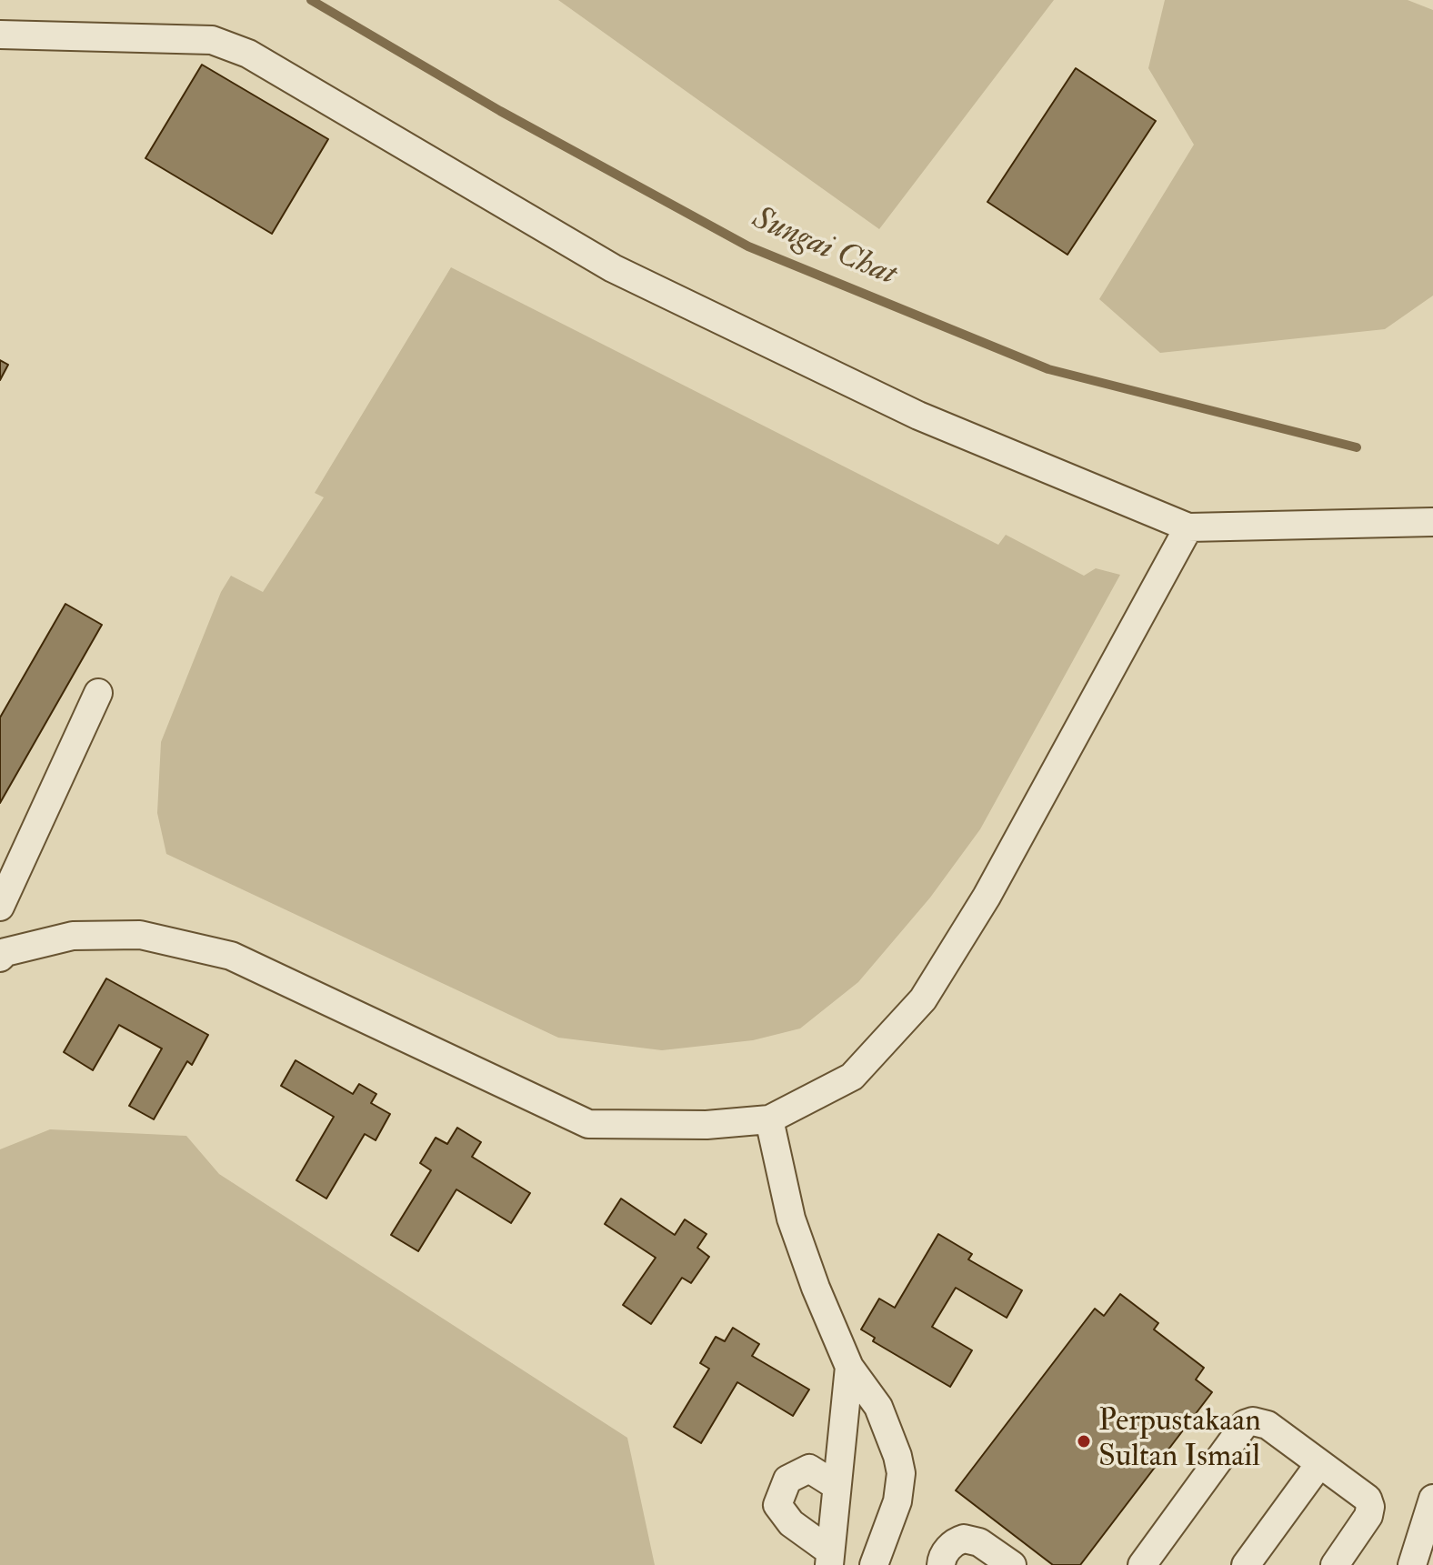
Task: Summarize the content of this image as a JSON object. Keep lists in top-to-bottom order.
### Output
{
  "water": ["Sungai Chat"],
  "places": ["Perpustakaan Sultan Ismail"]
}
